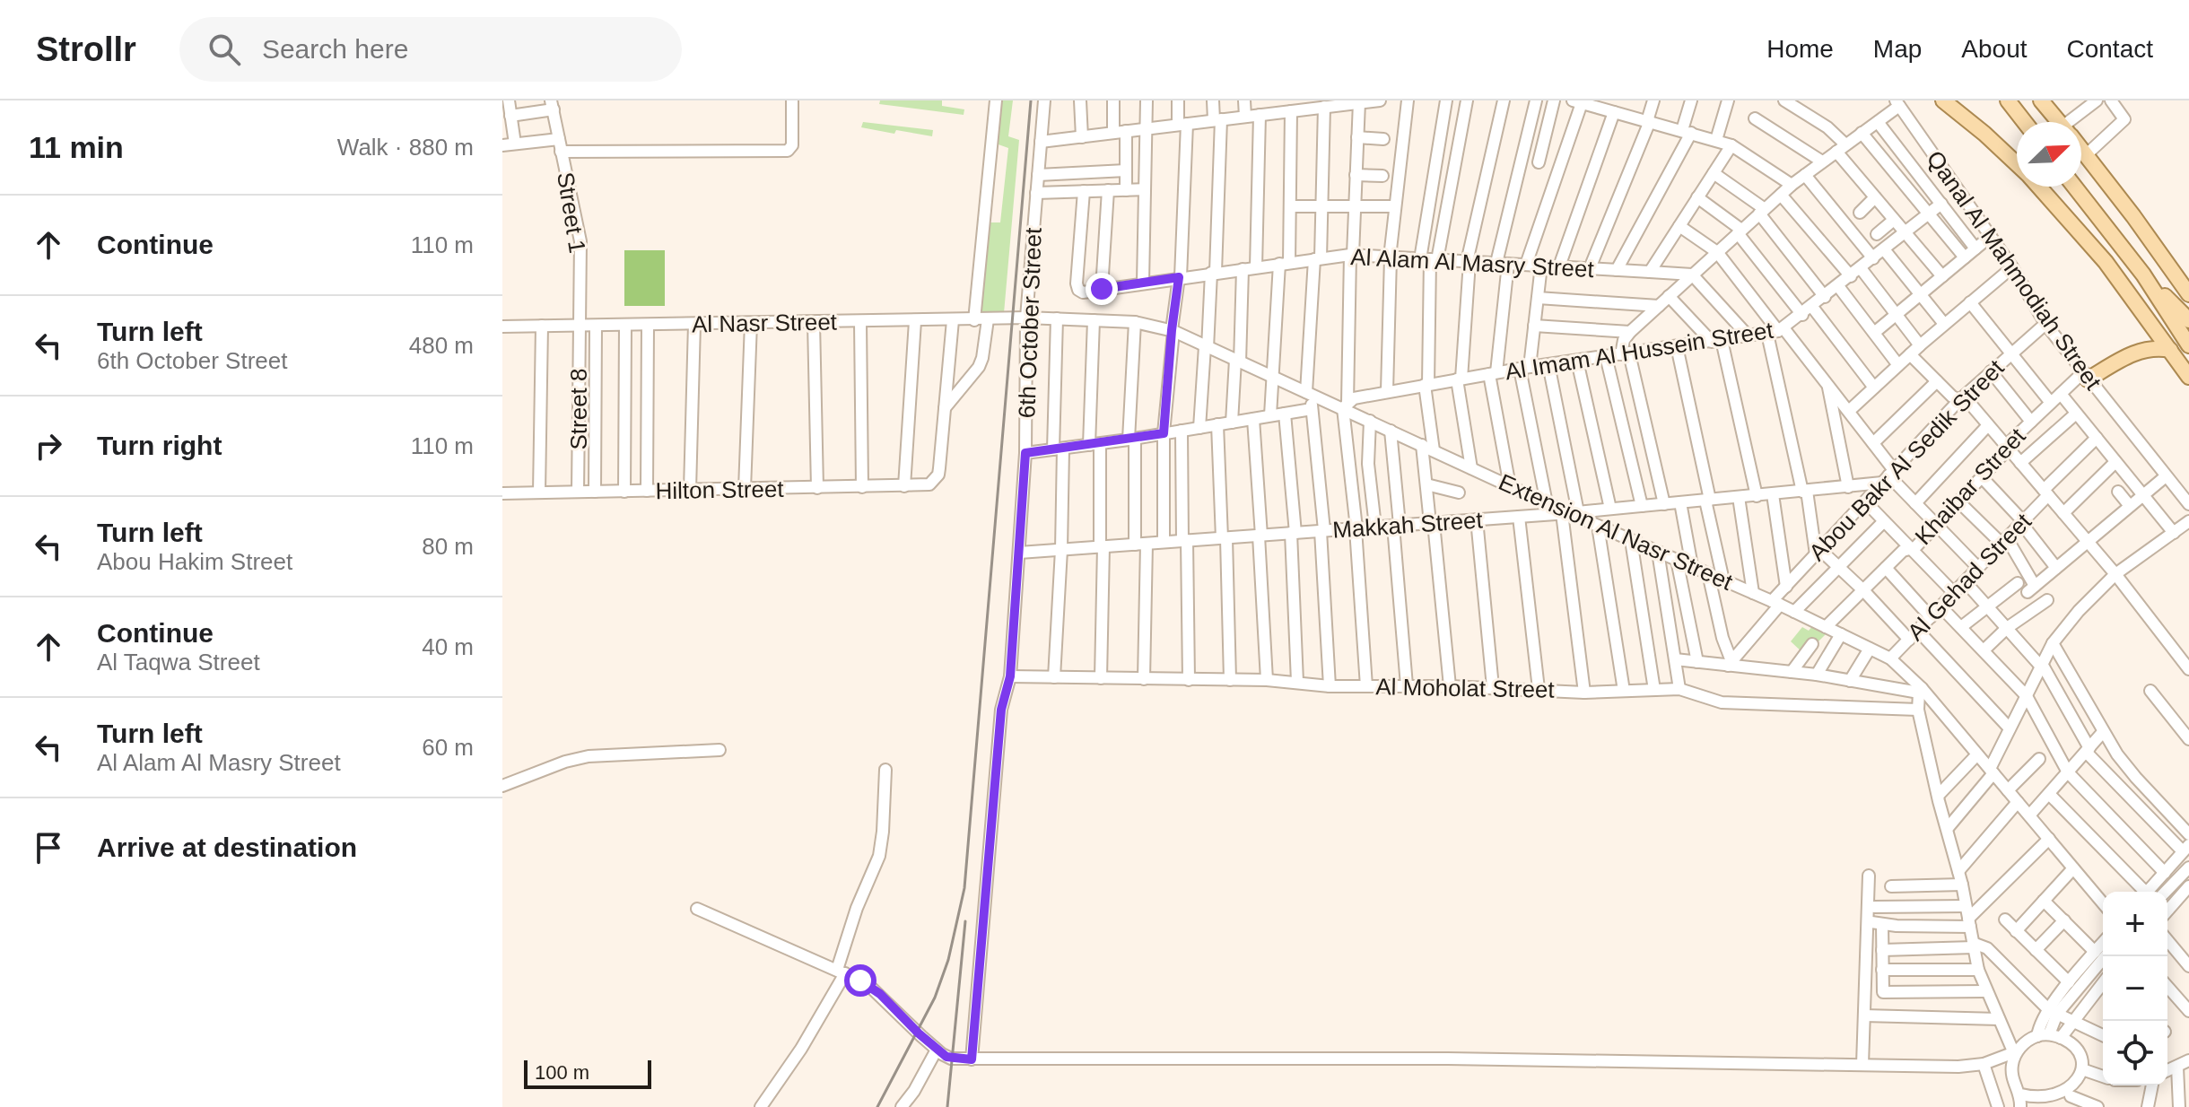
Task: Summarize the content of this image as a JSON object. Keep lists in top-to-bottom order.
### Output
{
  "streets": {
    "main road": ["Qanal Al Mahmodiah Street"],
    "street": [
      "Street 1",
      "Al Alam Al Masry Street",
      "Al Nasr Street",
      "6th October Street",
      "Al Imam Al Hussein Street",
      "Street 8",
      "Abou Bakr Al Sedik Street",
      "Khaibar Street",
      "Hilton Street",
      "Makkah Street",
      "Extension Al Nasr Street",
      "Al Gehad Street",
      "Al Moholat Street"
    ]
  },
  "crossings": [
    ["Street 1", "Al Nasr Street"],
    ["Street 1", "Street 8"],
    ["Qanal Al Mahmodiah Street", "Abou Bakr Al Sedik Street"],
    ["Qanal Al Mahmodiah Street", "Khaibar Street"],
    ["Al Nasr Street", "6th October Street"],
    ["Al Nasr Street", "Street 8"],
    ["Al Nasr Street", "Extension Al Nasr Street"],
    ["6th October Street", "Makkah Street"],
    ["6th October Street", "Extension Al Nasr Street"],
    ["6th October Street", "Al Moholat Street"],
    ["Al Imam Al Hussein Street", "Extension Al Nasr Street"],
    ["Street 8", "Hilton Street"],
    ["Abou Bakr Al Sedik Street", "Makkah Street"],
    ["Abou Bakr Al Sedik Street", "Extension Al Nasr Street"],
    ["Khaibar Street", "Extension Al Nasr Street"],
    ["Makkah Street", "Extension Al Nasr Street"],
    ["Extension Al Nasr Street", "Al Gehad Street"]
  ],
  "scale_bar": "100 m",
  "north": "top right",
  "page": {
    "header": "Strollr",
    "search": "Search here",
    "nav": [
      "Home",
      "Map",
      "About",
      "Contact"
    ],
    "heading": ["11 min", "Walk · 880 m"],
    "list": [
      ["Continue", "110 m"],
      ["Turn left", "6th October Street", "480 m"],
      ["Turn right", "110 m"],
      ["Turn left", "Abou Hakim Street", "80 m"],
      ["Continue", "Al Taqwa Street", "40 m"],
      ["Turn left", "Al Alam Al Masry Street", "60 m"],
      "Arrive at destination"
    ],
    "map_buttons": ["+", "−"],
    "scale": "100 m"
  }
}
